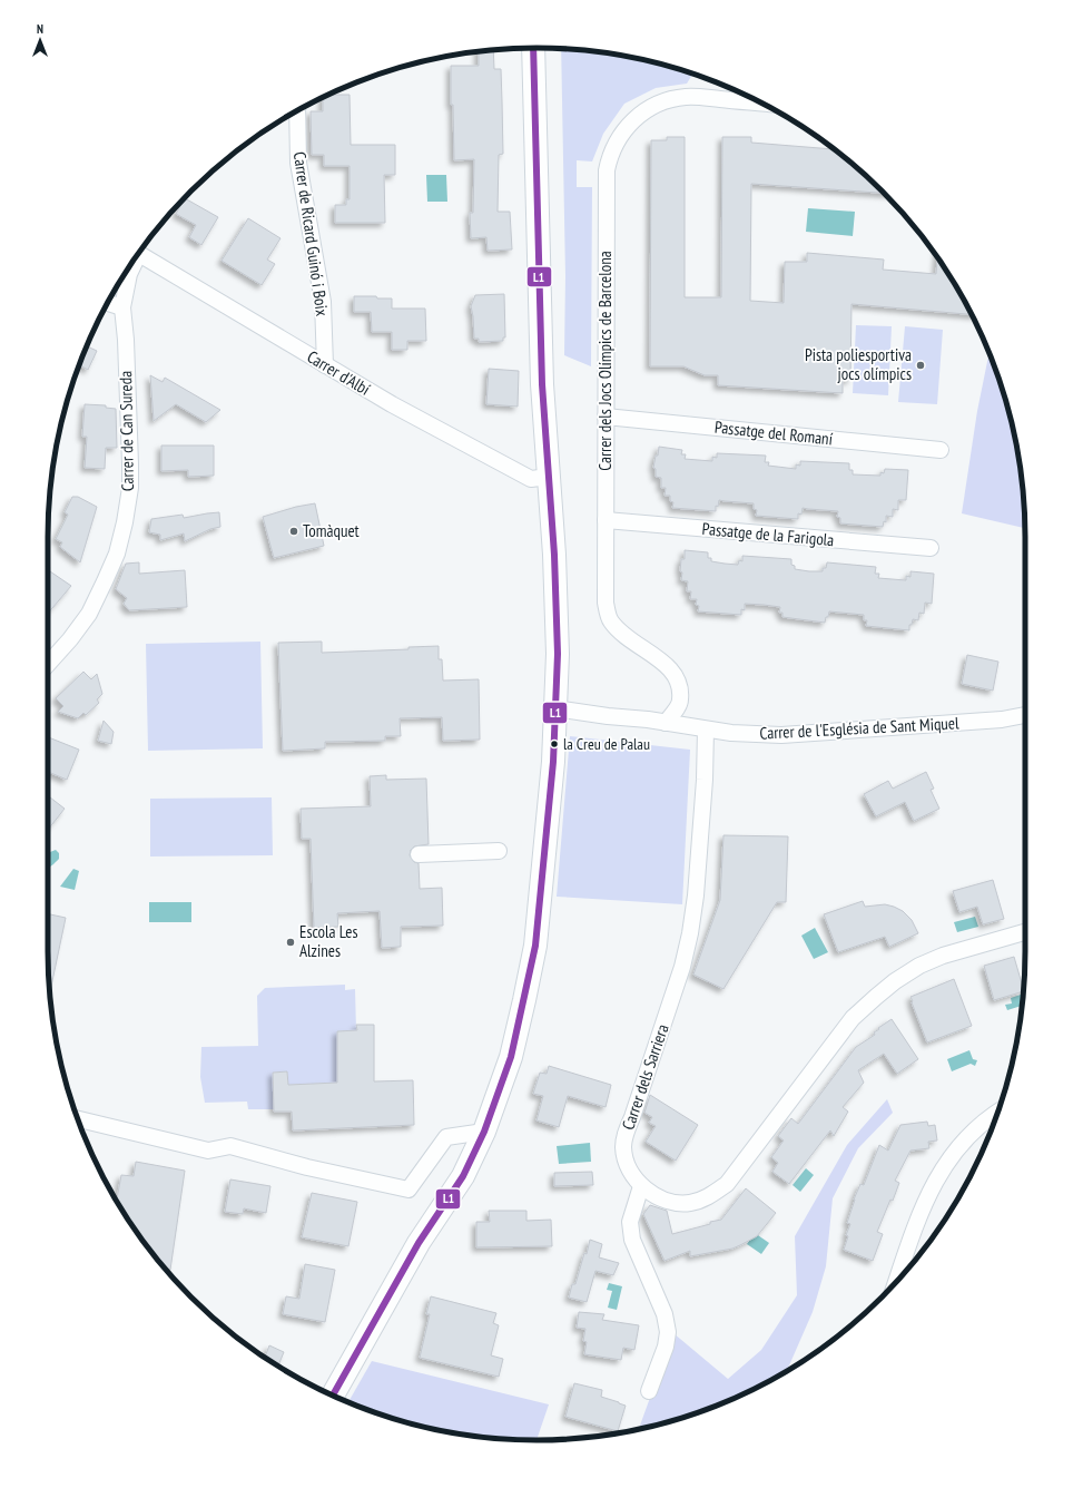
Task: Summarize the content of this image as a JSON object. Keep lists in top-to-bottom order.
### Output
{
  "streets": {
    "street": [
      "Carrer de Ricard Guinó i Boix",
      "Carrer dels Jocs Olímpics de Barcelona",
      "Carrer d'Albí",
      "Carrer de Can Sureda",
      "Passatge del Romaní",
      "Passatge de la Farigola",
      "Carrer de l'Església de Sant Miquel",
      "Carrer dels Sarriera"
    ]
  },
  "crossings": [
    ["Carrer de Ricard Guinó i Boix", "Carrer d'Albí"],
    ["Carrer dels Jocs Olímpics de Barcelona", "Passatge del Romaní"],
    ["Carrer dels Jocs Olímpics de Barcelona", "Passatge de la Farigola"],
    ["Carrer dels Jocs Olímpics de Barcelona", "Carrer de l'Església de Sant Miquel"],
    ["Carrer de l'Església de Sant Miquel", "Carrer dels Sarriera"]
  ],
  "places": [
    "Pista poliesportiva jocs olímpics",
    "Tomàquet",
    "la Creu de Palau",
    "Escola Les Alzines"
  ],
  "lines": ["transit line L1"],
  "north": "top"
}
